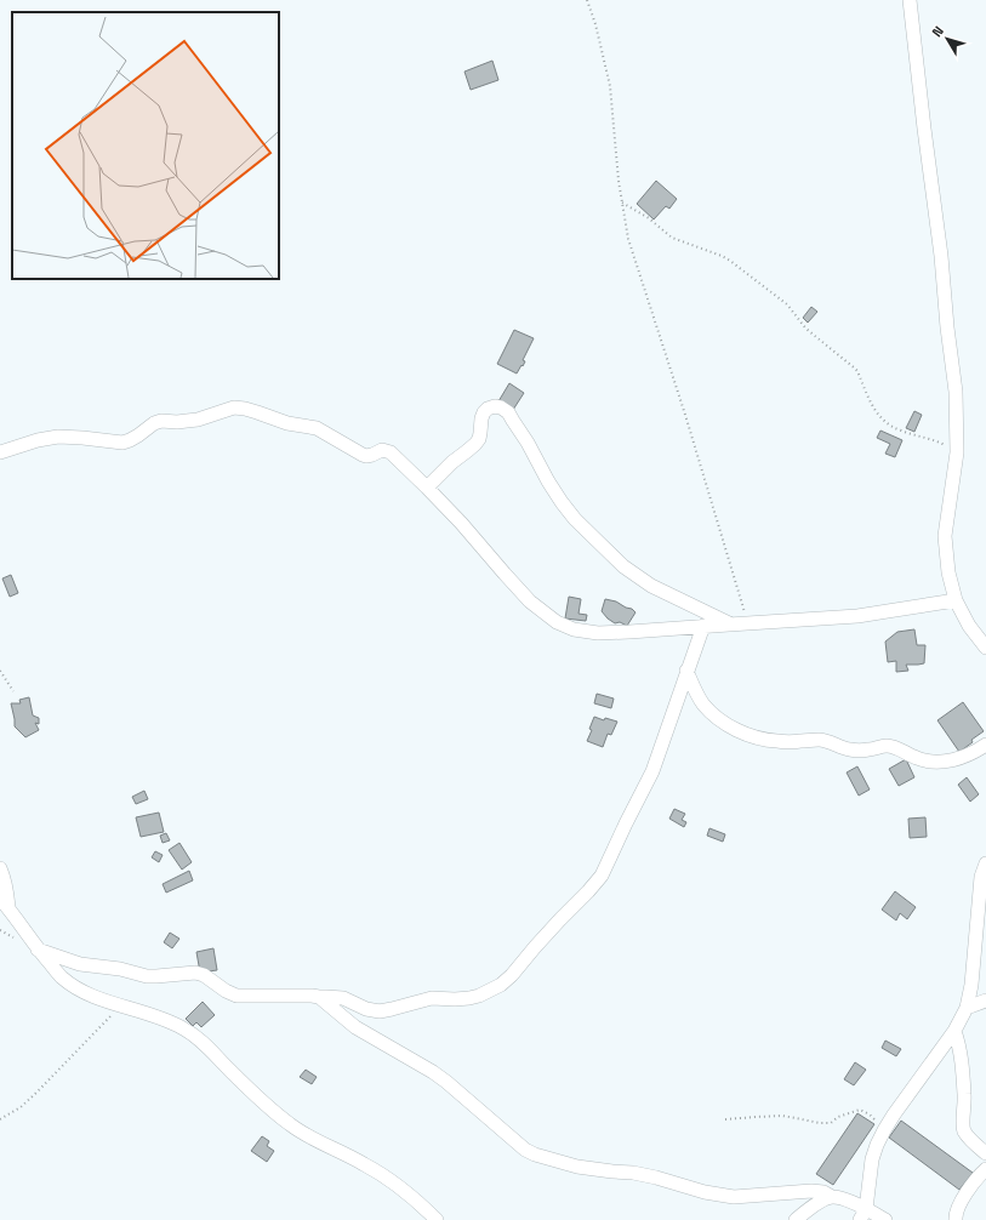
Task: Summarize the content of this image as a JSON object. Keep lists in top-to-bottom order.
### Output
{
  "north": "top left"
}
